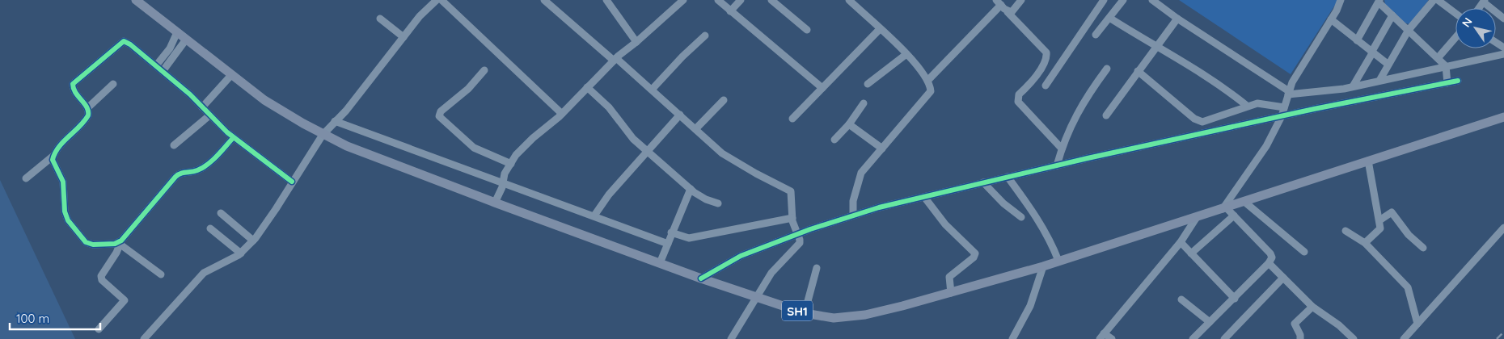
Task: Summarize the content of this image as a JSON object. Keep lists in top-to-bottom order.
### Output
{
  "streets": {
    "main road": ["SH1"]
  },
  "scale_bar": "100 m",
  "north": "top left"
}
